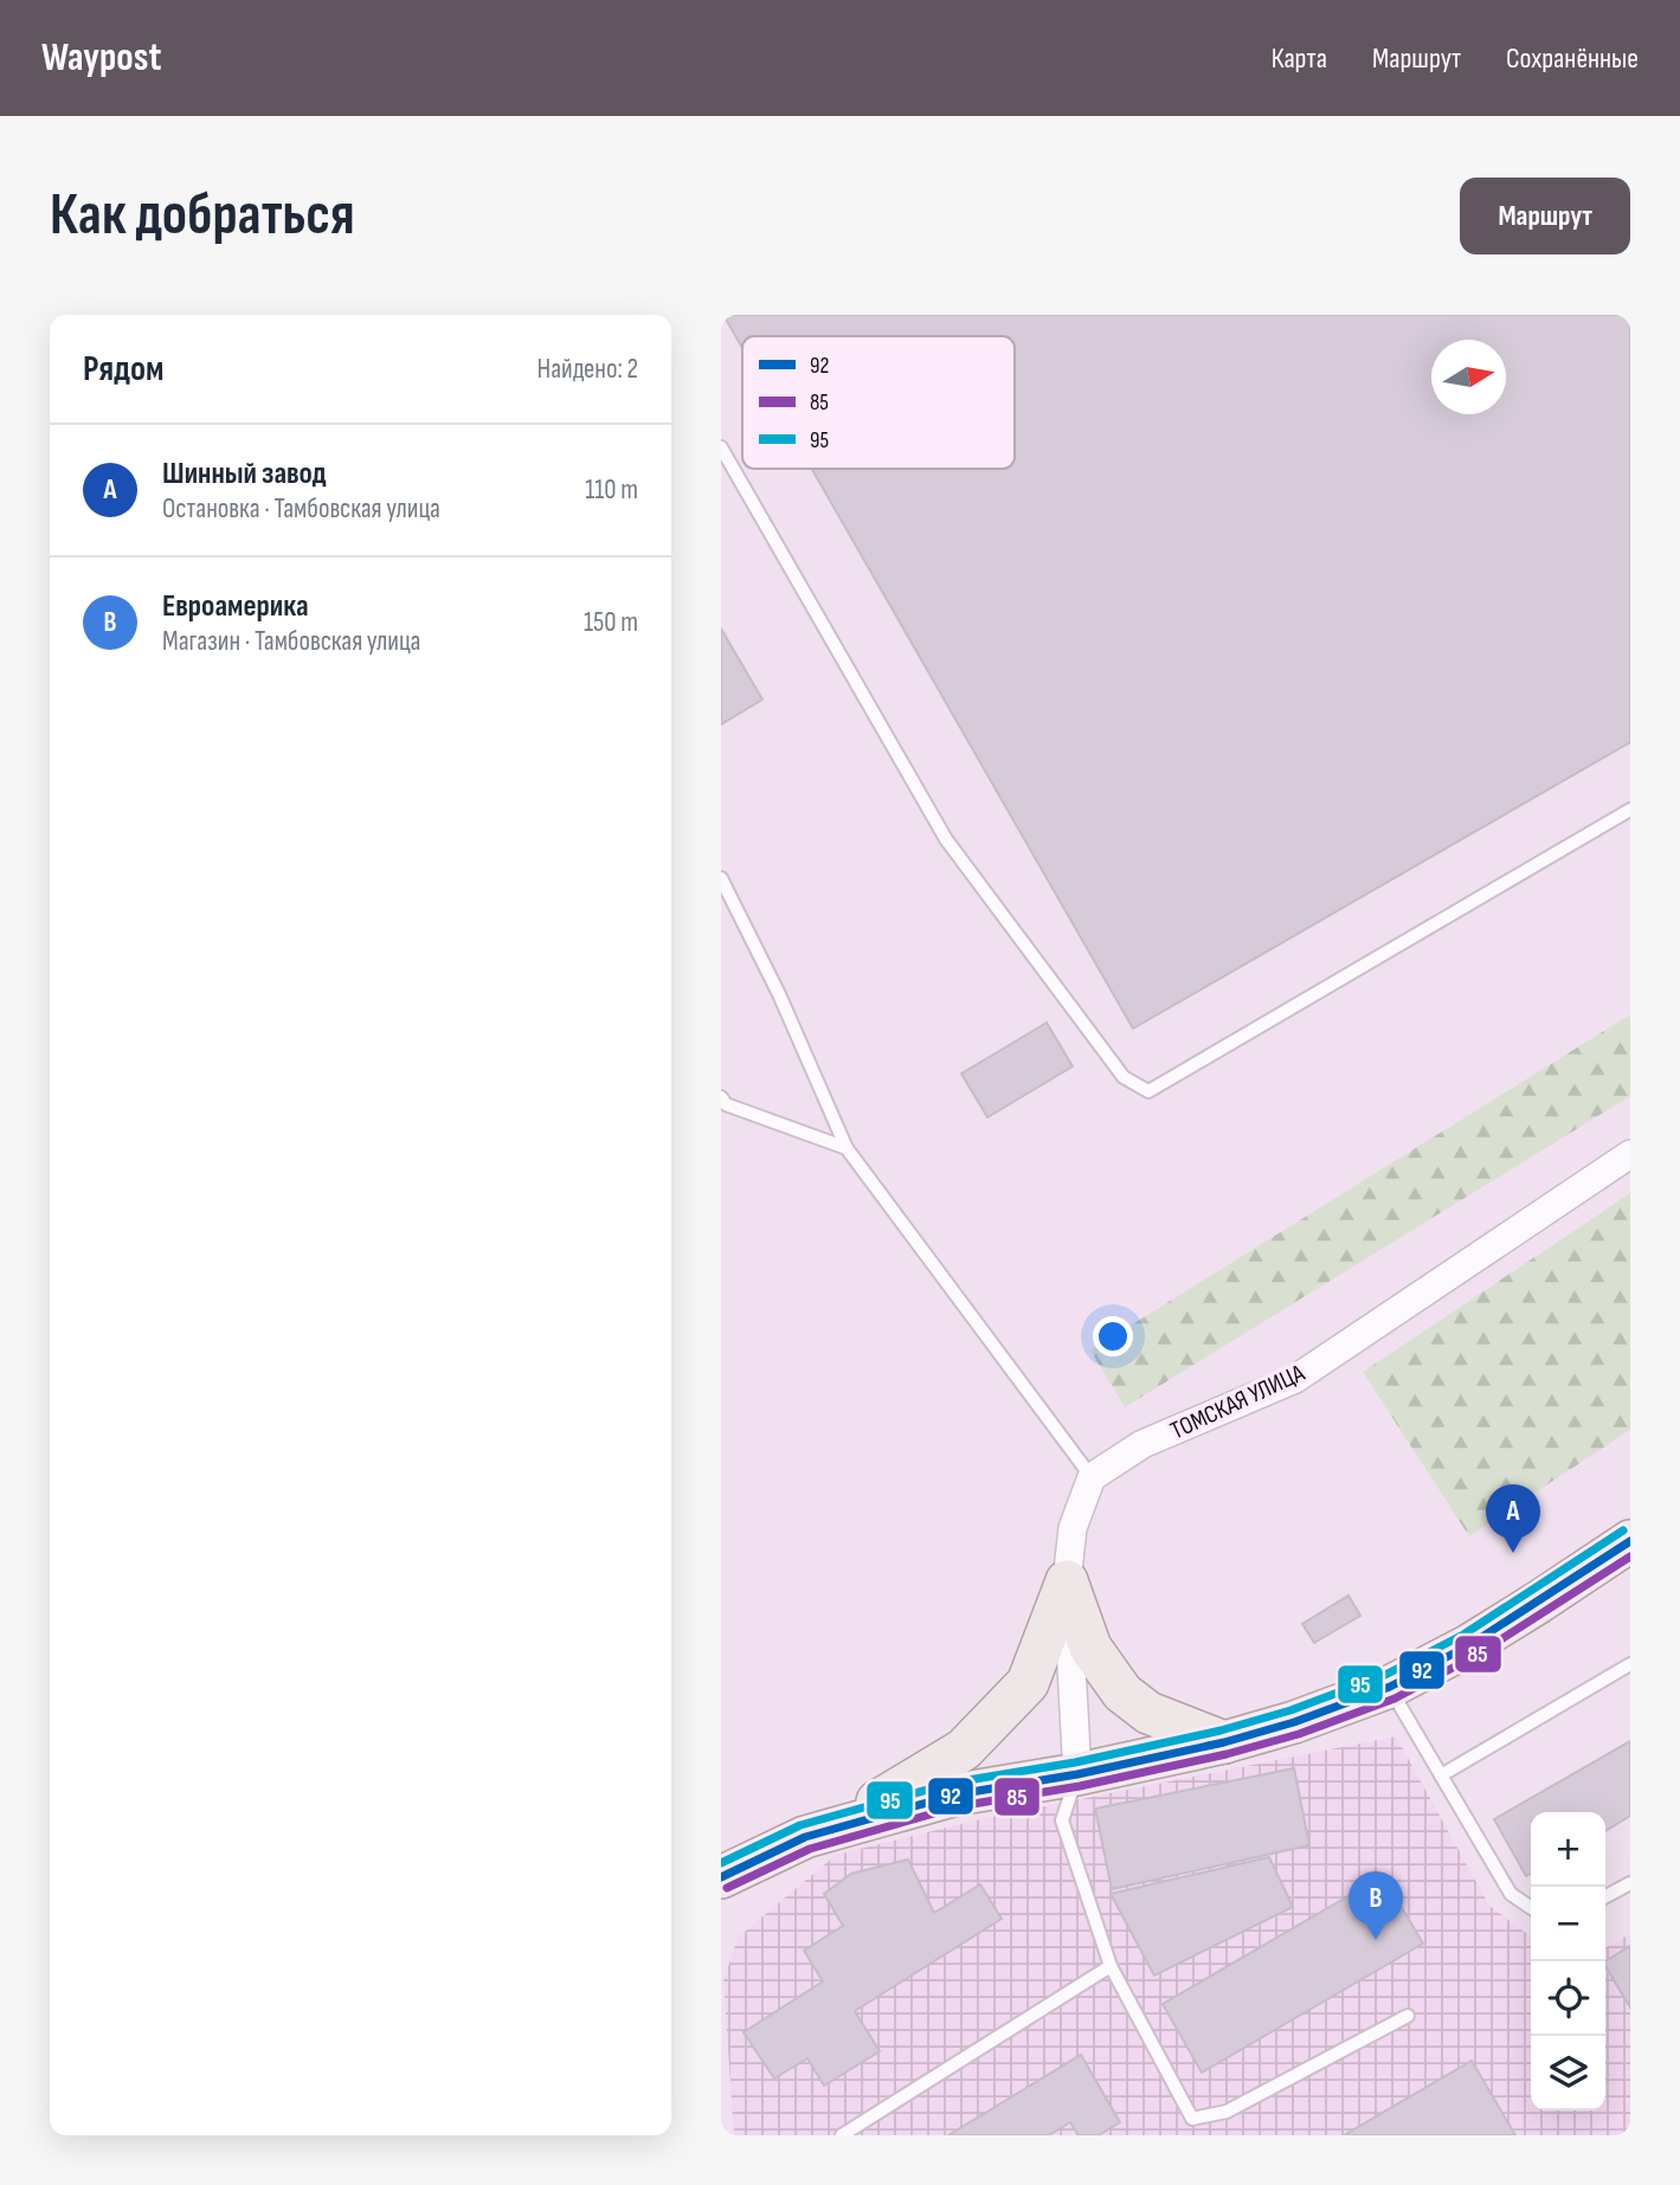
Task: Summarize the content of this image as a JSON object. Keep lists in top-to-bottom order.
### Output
{
  "streets": {
    "street": ["ТОМСКАЯ УЛИЦА"]
  },
  "lines": ["transit line 95", "transit line 92", "transit line 85"],
  "legend": ["92", "85", "95"],
  "north": "right",
  "page": {
    "header": "Waypost",
    "nav": ["Карта", "Маршрут", "Сохранённые"],
    "buttons": "Маршрут",
    "title": "Как добраться",
    "heading": ["Рядом", "Найдено: 2"],
    "list": [
      {
        "mark": "A",
        "name": "Шинный завод",
        "note": "Остановка · Тамбовская улица",
        "value": "110 m"
      },
      {
        "mark": "B",
        "name": "Евроамерика",
        "note": "Магазин · Тамбовская улица",
        "value": "150 m"
      }
    ],
    "pins": ["A", "B"],
    "map_buttons": ["+", "−"]
  }
}
